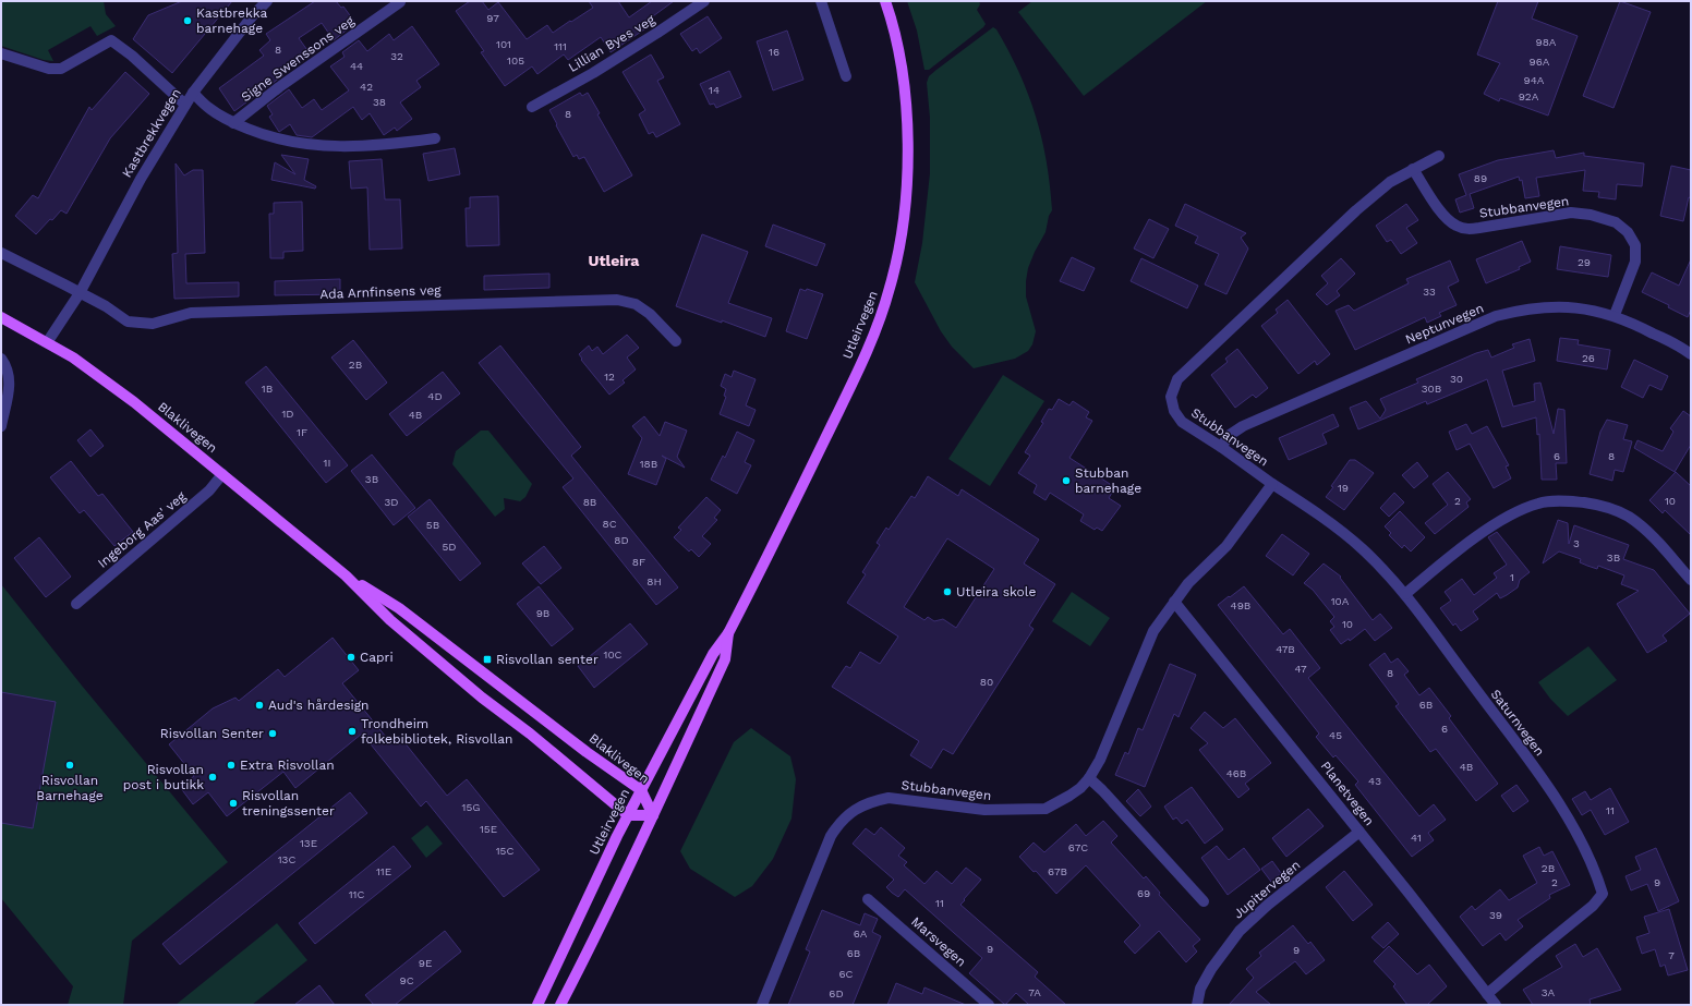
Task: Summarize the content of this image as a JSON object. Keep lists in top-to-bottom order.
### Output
{
  "streets": {
    "main road": ["Utleirvegen", "Blaklivegen"],
    "street": [
      "Lillian Byes veg",
      "Signe Swenssons veg",
      "Kastbrekkvegen",
      "Stubbanvegen",
      "Ada Arnfinsens veg",
      "Neptunvegen",
      "Ingeborg Aas' veg",
      "Saturnvegen",
      "Planetvegen",
      "Jupitervegen",
      "Marsvegen"
    ]
  },
  "crossings": [
    ["Kastbrekkvegen", "Ada Arnfinsens veg"],
    ["Kastbrekkvegen", "Blaklivegen"],
    ["Stubbanvegen", "Neptunvegen"],
    ["Stubbanvegen", "Saturnvegen"],
    ["Stubbanvegen", "Planetvegen"],
    ["Utleirvegen", "Blaklivegen"],
    ["Blaklivegen", "Ingeborg Aas' veg"],
    ["Saturnvegen", "Planetvegen"],
    ["Planetvegen", "Jupitervegen"]
  ],
  "districts": ["Utleira"],
  "places": {
    "other": [
      "Kastbrekka barnehage",
      "Stubban barnehage",
      "Utleira skole",
      "Capri",
      "Aud's hårdesign",
      "Trondheim folkebibliotek, Risvollan",
      "Risvollan Senter",
      "Risvollan Barnehage",
      "Extra Risvollan",
      "Risvollan post i butikk",
      "Risvollan treningssenter"
    ],
    "transit": ["Risvollan senter"]
  },
  "house_numbers": [
    "97",
    "98A",
    "101",
    "111",
    "8",
    "16",
    "32",
    "105",
    "96A",
    "44",
    "94A",
    "42",
    "14",
    "92A",
    "38",
    "8",
    "89",
    "29",
    "33",
    "26",
    "2B",
    "12",
    "30",
    "1B",
    "30B",
    "4D",
    "1D",
    "4B",
    "1F",
    "6",
    "8",
    "1I",
    "18B",
    "3B",
    "19",
    "2",
    "10",
    "3D",
    "8B",
    "8C",
    "5B",
    "8D",
    "3",
    "5D",
    "3B",
    "8F",
    "1",
    "8H",
    "10A",
    "49B",
    "9B",
    "10",
    "47B",
    "10C",
    "47",
    "8",
    "80",
    "6B",
    "6",
    "45",
    "4B",
    "46B",
    "43",
    "15G",
    "11",
    "15E",
    "41",
    "13E",
    "67C",
    "15C",
    "13C",
    "2B",
    "11E",
    "67B",
    "2",
    "9",
    "69",
    "11C",
    "11",
    "39",
    "6A",
    "9",
    "9",
    "6B",
    "7",
    "9E",
    "6C",
    "9C",
    "7A",
    "3A",
    "6D"
  ]
}
